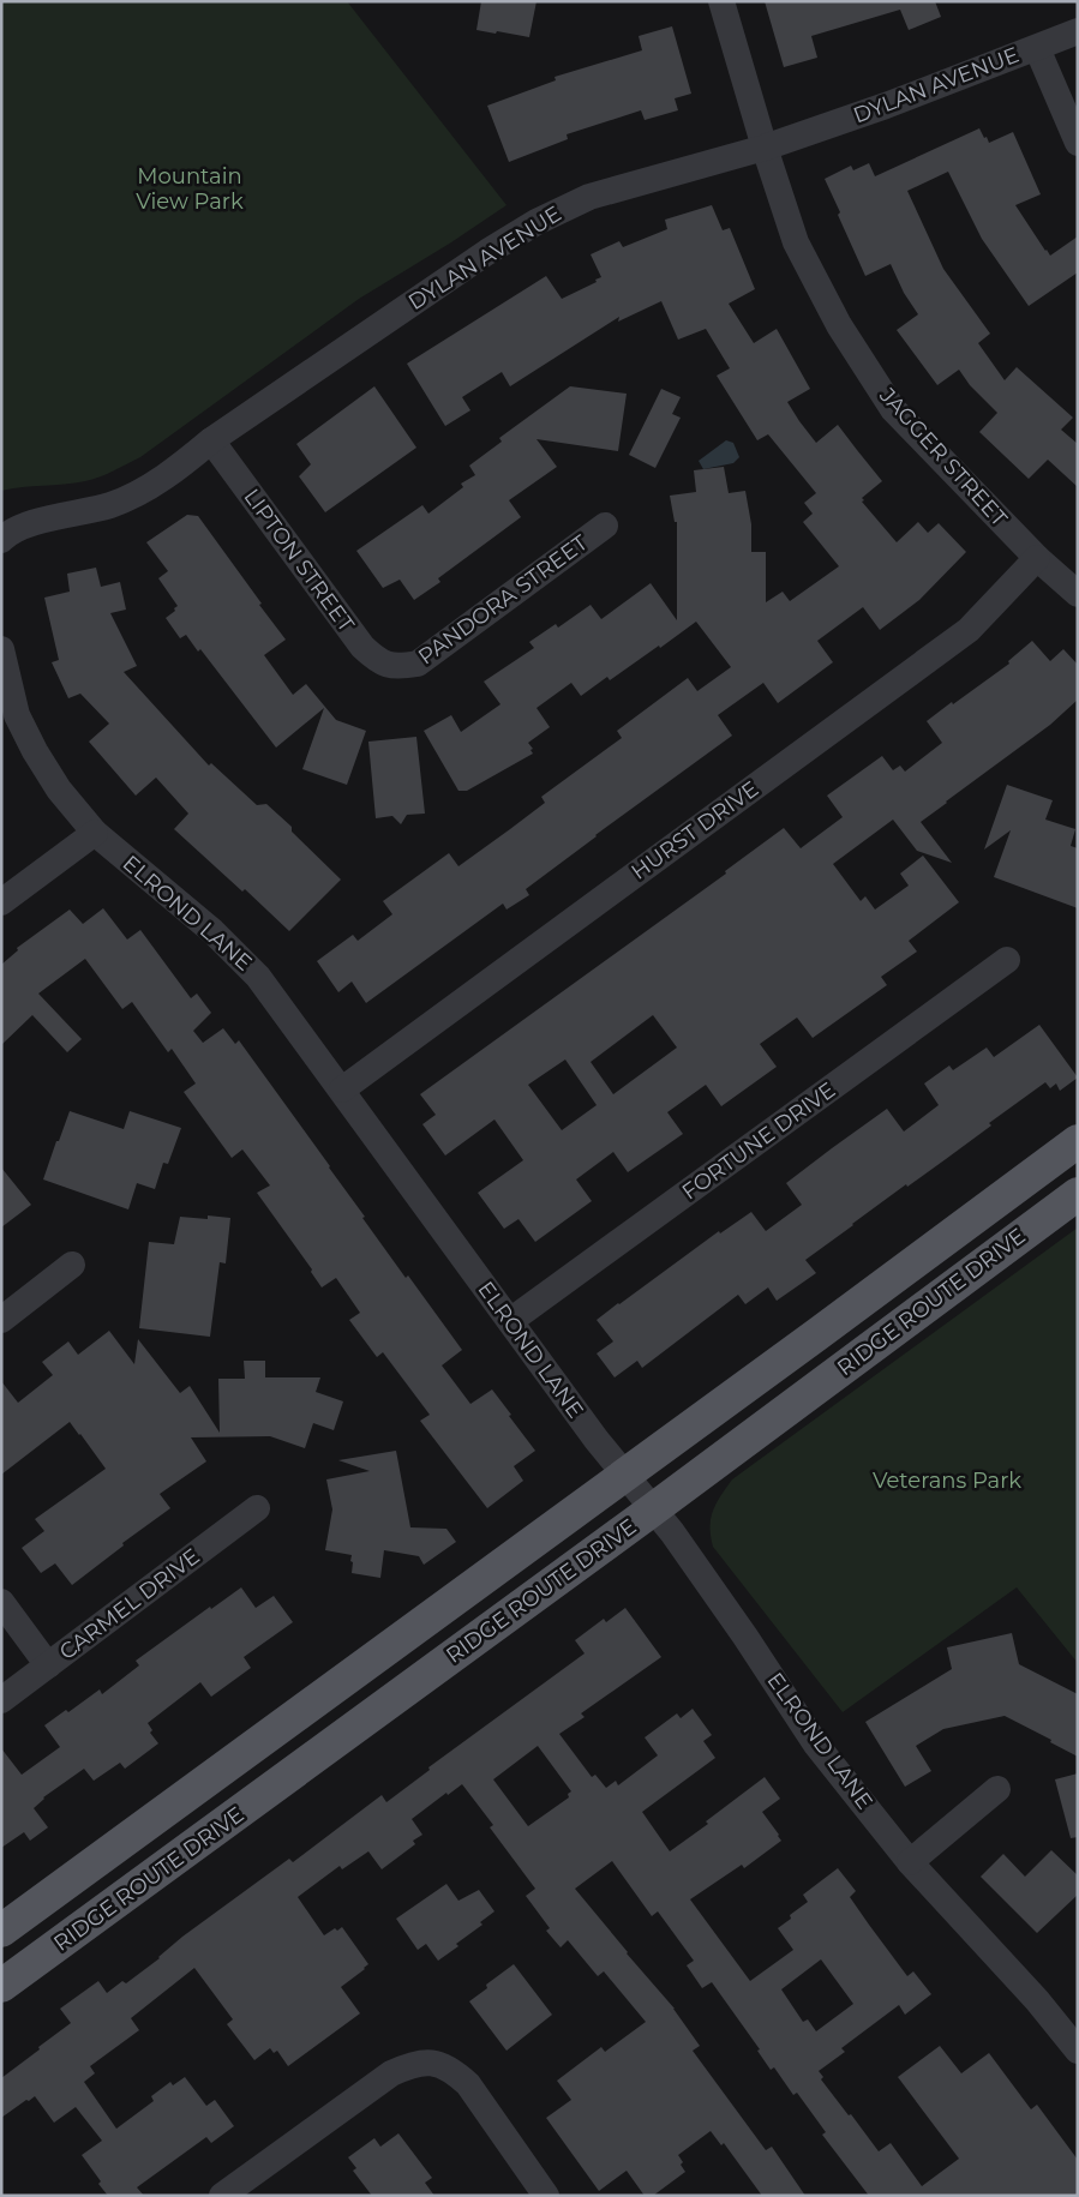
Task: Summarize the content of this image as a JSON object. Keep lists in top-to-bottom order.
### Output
{
  "streets": {
    "main road": ["RIDGE ROUTE DRIVE"],
    "street": [
      "DYLAN AVENUE",
      "JAGGER STREET",
      "LIPTON STREET",
      "PANDORA STREET",
      "HURST DRIVE",
      "ELROND LANE",
      "FORTUNE DRIVE",
      "CARMEL DRIVE"
    ]
  },
  "crossings": [
    ["DYLAN AVENUE", "JAGGER STREET"],
    ["DYLAN AVENUE", "LIPTON STREET"],
    ["JAGGER STREET", "HURST DRIVE"],
    ["LIPTON STREET", "PANDORA STREET"],
    ["HURST DRIVE", "ELROND LANE"],
    ["ELROND LANE", "FORTUNE DRIVE"],
    ["ELROND LANE", "RIDGE ROUTE DRIVE"]
  ],
  "parks": ["Mountain View Park", "Veterans Park"]
}
